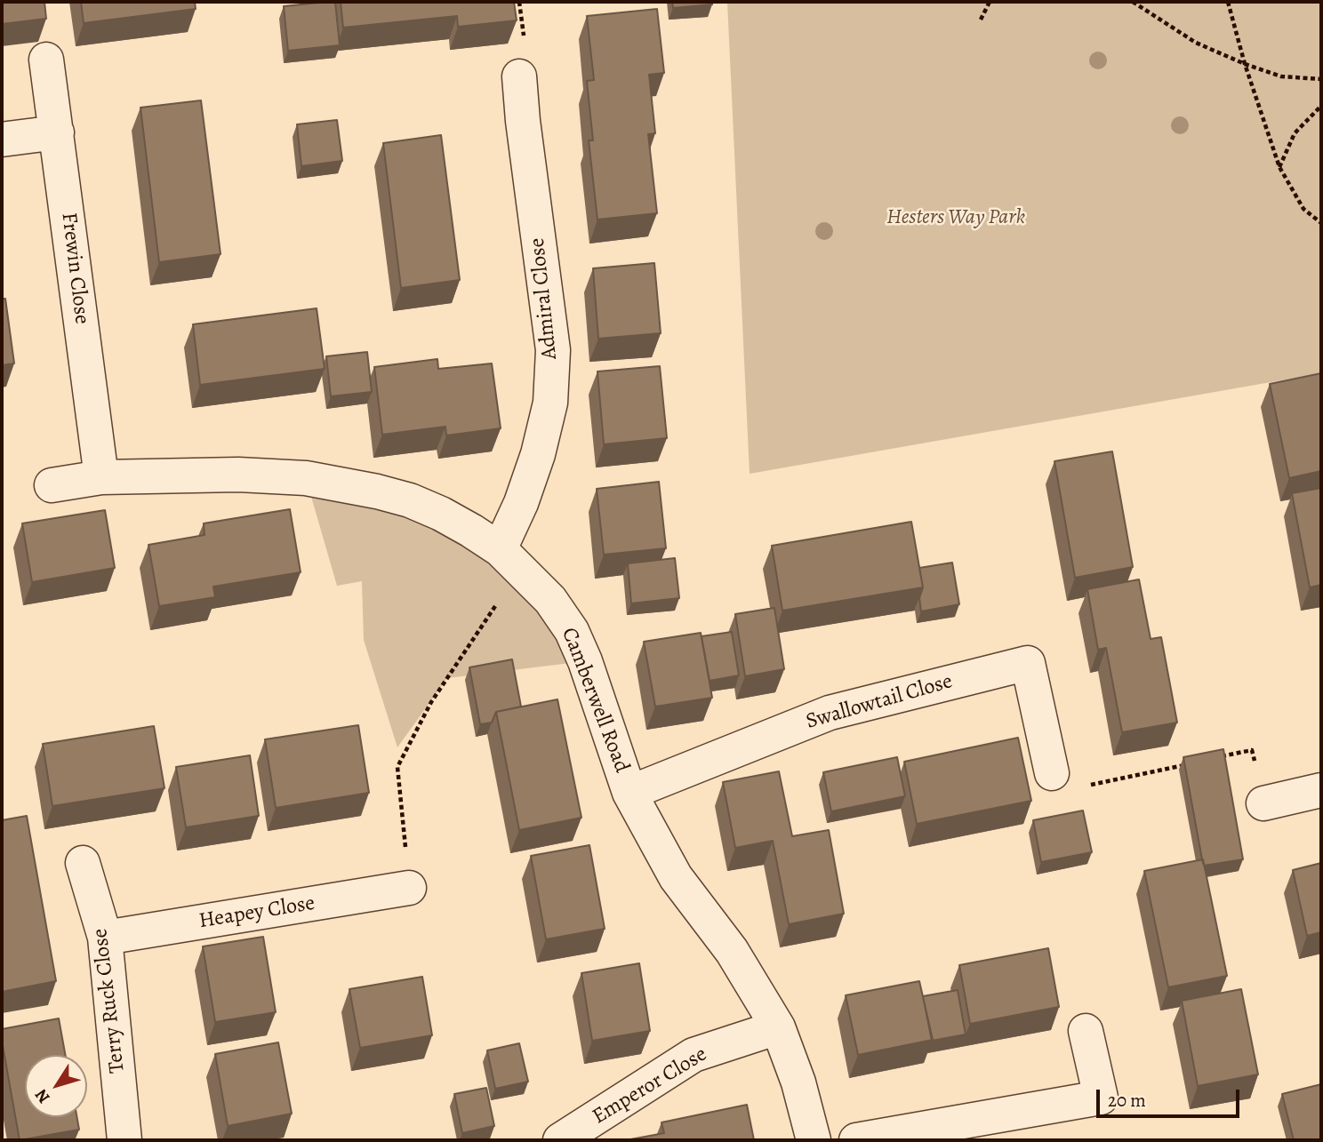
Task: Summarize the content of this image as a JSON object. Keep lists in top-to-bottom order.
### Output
{
  "streets": {
    "street": [
      "Frewin Close",
      "Admiral Close",
      "Camberwell Road",
      "Swallowtail Close",
      "Heapey Close",
      "Terry Ruck Close",
      "Emperor Close"
    ]
  },
  "crossings": [
    ["Frewin Close", "Camberwell Road"],
    ["Admiral Close", "Camberwell Road"],
    ["Camberwell Road", "Swallowtail Close"],
    ["Camberwell Road", "Emperor Close"],
    ["Heapey Close", "Terry Ruck Close"]
  ],
  "parks": ["Hesters Way Park"],
  "scale_bar": "20 m",
  "north": "bottom left"
}
